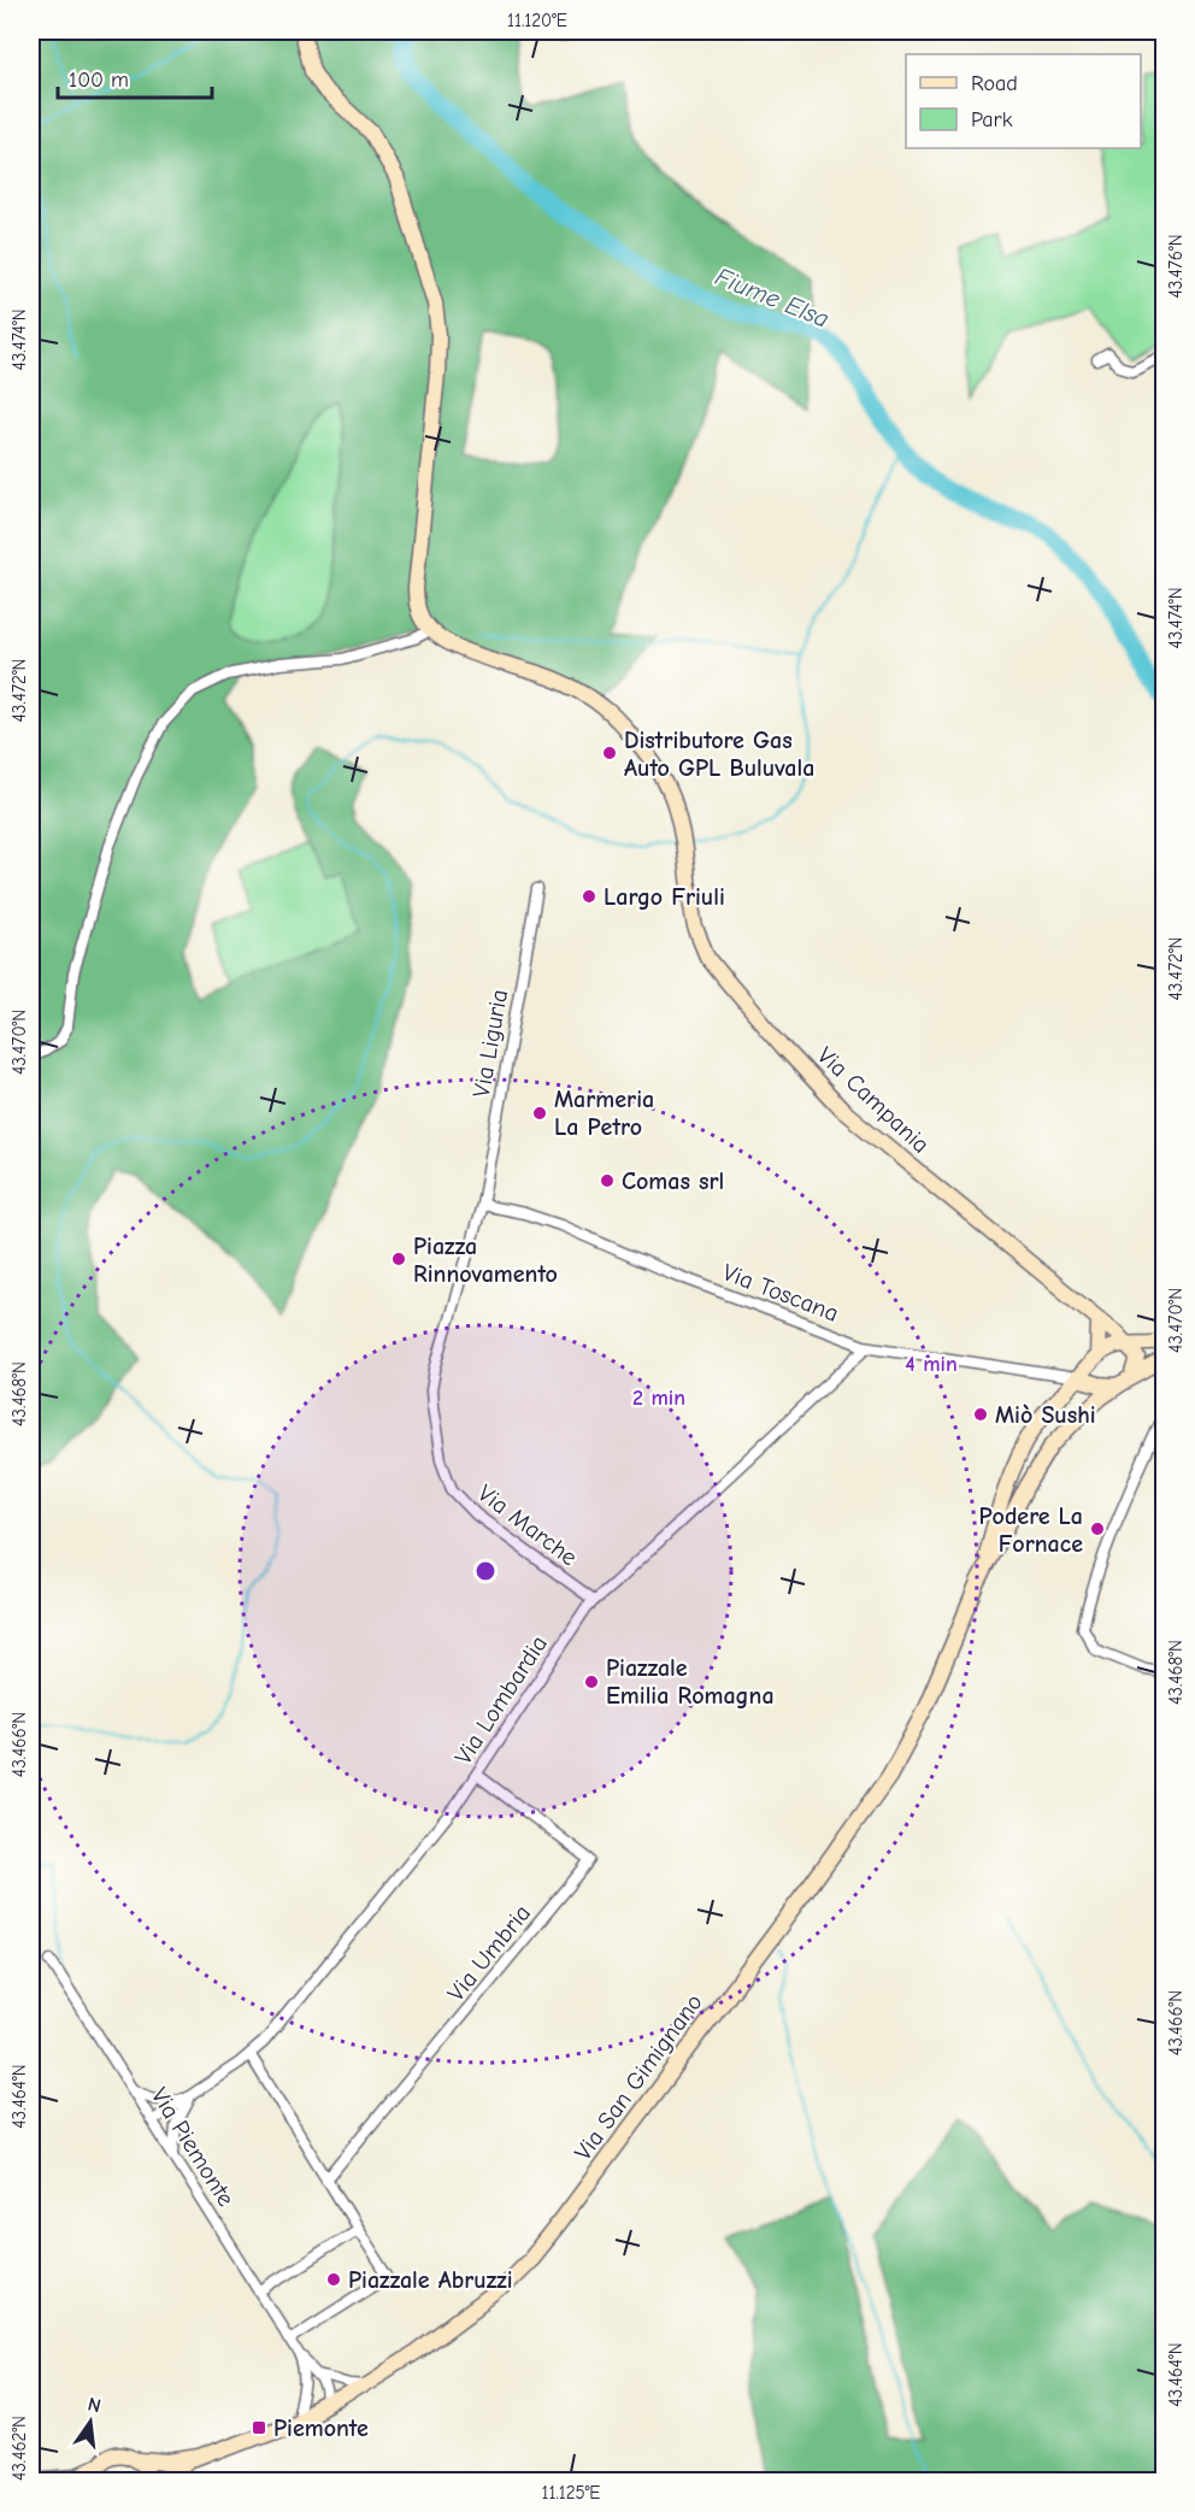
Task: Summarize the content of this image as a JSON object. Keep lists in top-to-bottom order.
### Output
{
  "streets": {
    "main road": ["Via Campania", "Via San Gimignano"],
    "street": [
      "Via Liguria",
      "Via Toscana",
      "Via Marche",
      "Via Lombardia",
      "Via Umbria",
      "Via Piemonte"
    ]
  },
  "crossings": [
    ["Via Liguria", "Via Toscana"],
    ["Via Liguria", "Via Marche"],
    ["Via Campania", "Via San Gimignano"],
    ["Via Toscana", "Via Marche"],
    ["Via Toscana", "Via Lombardia"],
    ["Via Toscana", "Via San Gimignano"],
    ["Via Marche", "Via Lombardia"],
    ["Via Lombardia", "Via Umbria"],
    ["Via Lombardia", "Via Piemonte"],
    ["Via San Gimignano", "Via Piemonte"]
  ],
  "water": ["Fiume Elsa"],
  "places": {
    "other": [
      "Distributore Gas Auto GPL Buluvala",
      "Largo Friuli",
      "Marmeria La Petro",
      "Comas srl",
      "Piazza Rinnovamento",
      "Miò Sushi",
      "Podere La Fornace",
      "Piazzale Emilia Romagna",
      "Piazzale Abruzzi"
    ],
    "transit": ["Piemonte"]
  },
  "legend": ["Road", "Park"],
  "scale_bar": "100 m",
  "north": "top",
  "coordinates": [
    "11.120°E",
    "43.476°N",
    "43.474°N",
    "43.472°N",
    "43.470°N",
    "43.468°N",
    "43.466°N",
    "43.464°N",
    "43.462°N",
    "11.125°E"
  ],
  "rings": ["4 min", "2 min"]
}
